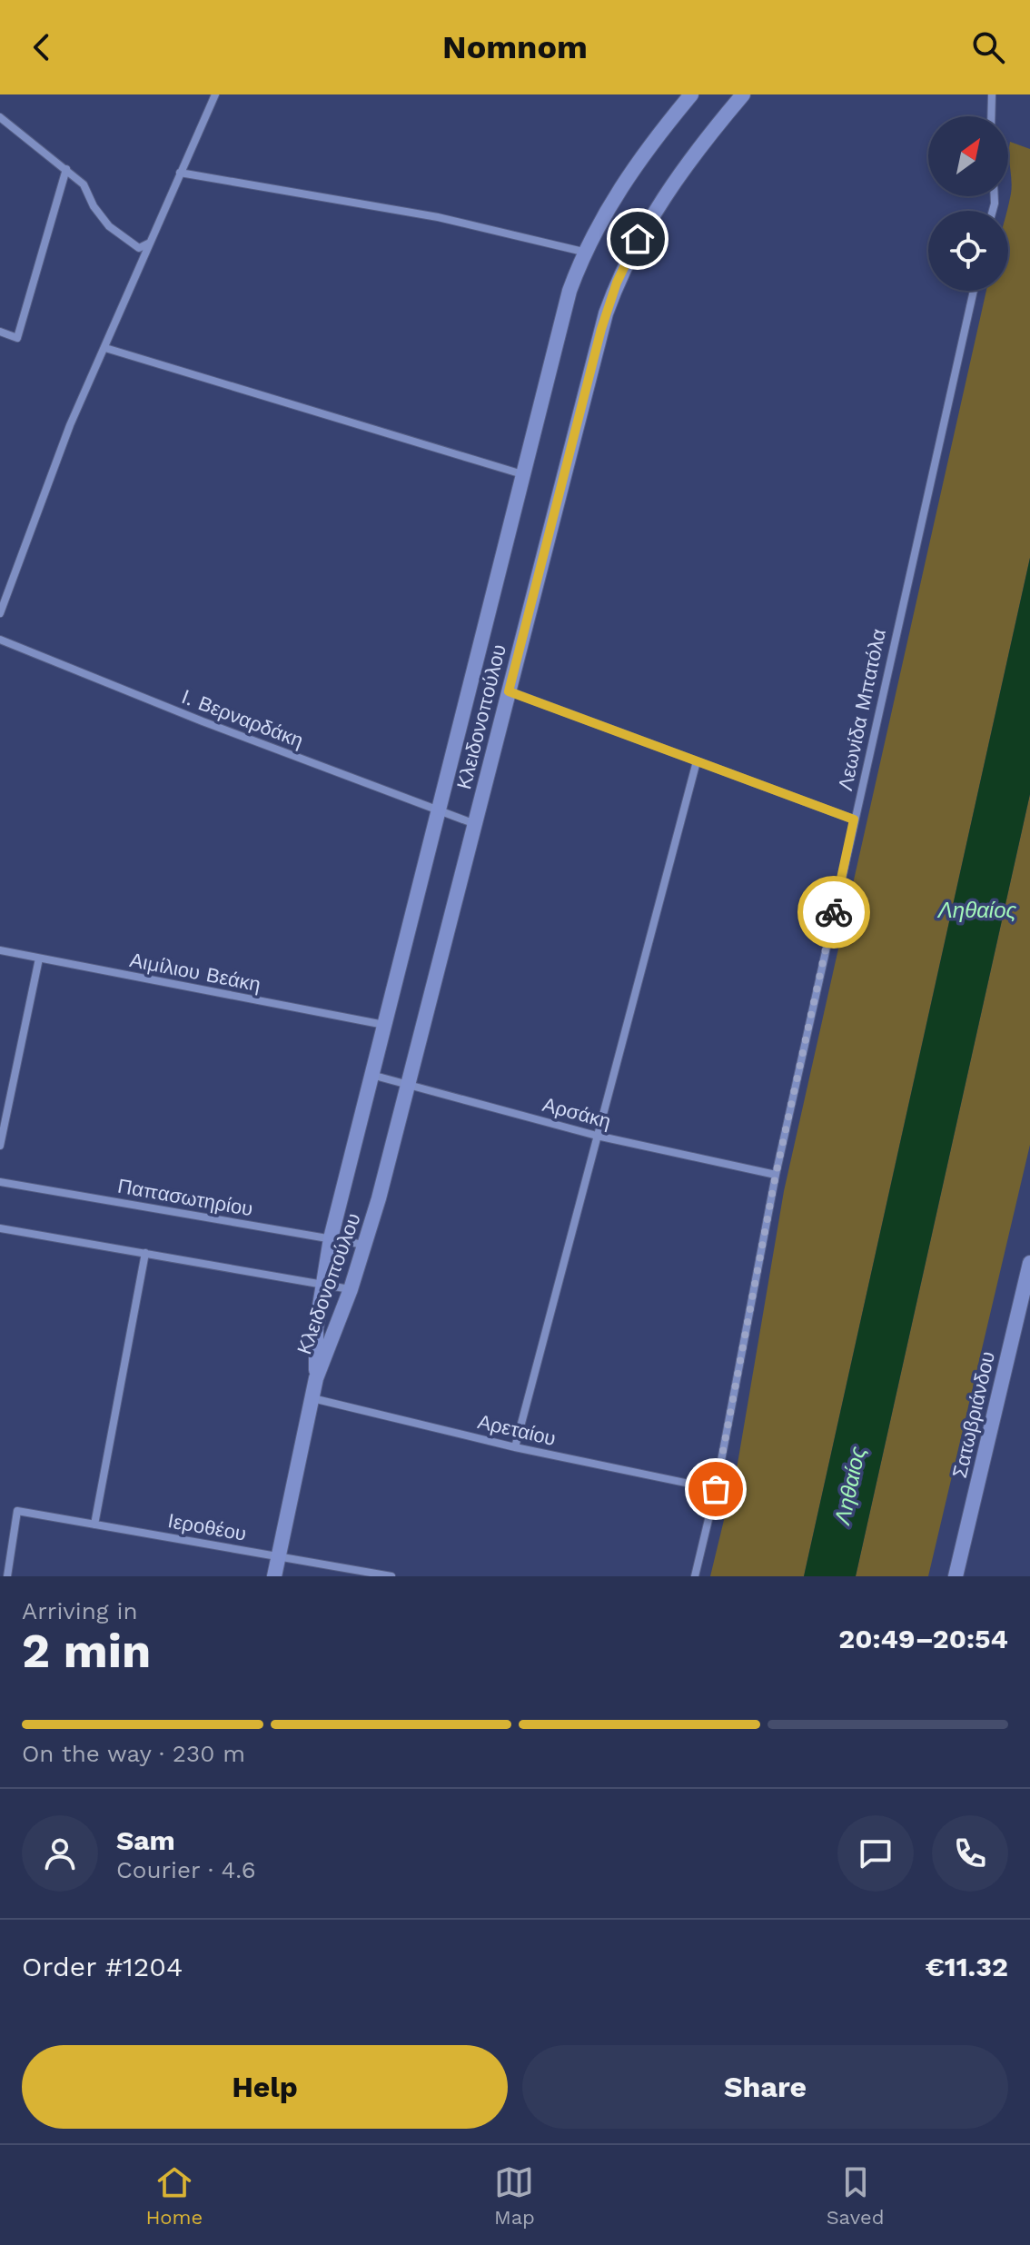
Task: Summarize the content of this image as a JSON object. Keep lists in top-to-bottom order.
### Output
{
  "streets": {
    "street": [
      "Λεωνίδα Μπατόλα",
      "Κλειδονοπούλου",
      "Ι. Βερναρδάκη",
      "Αιμίλιου Βεάκη",
      "Αρσάκη",
      "Παπασωτηρίου",
      "Σατωβριάνδου",
      "Αρεταίου",
      "Ιεροθέου"
    ]
  },
  "crossings": [
    ["Λεωνίδα Μπατόλα", "Αρσάκη"],
    ["Λεωνίδα Μπατόλα", "Αρεταίου"],
    ["Κλειδονοπούλου", "Ι. Βερναρδάκη"],
    ["Κλειδονοπούλου", "Αιμίλιου Βεάκη"],
    ["Κλειδονοπούλου", "Αρσάκη"],
    ["Κλειδονοπούλου", "Παπασωτηρίου"],
    ["Κλειδονοπούλου", "Αρεταίου"],
    ["Κλειδονοπούλου", "Ιεροθέου"]
  ],
  "water": ["Ληθαίος"],
  "north": "top right",
  "page": {
    "header": "Nomnom",
    "heading": ["2 min", "Arriving in", "20:49–20:54"],
    "panel": [
      "Sam",
      "Courier · 4.6",
      "Order #1204",
      "€11.32"
    ],
    "bar": "On the way · 230 m",
    "buttons": ["Help", "Share"],
    "tabs": ["Home", "Map", "Saved"]
  }
}
